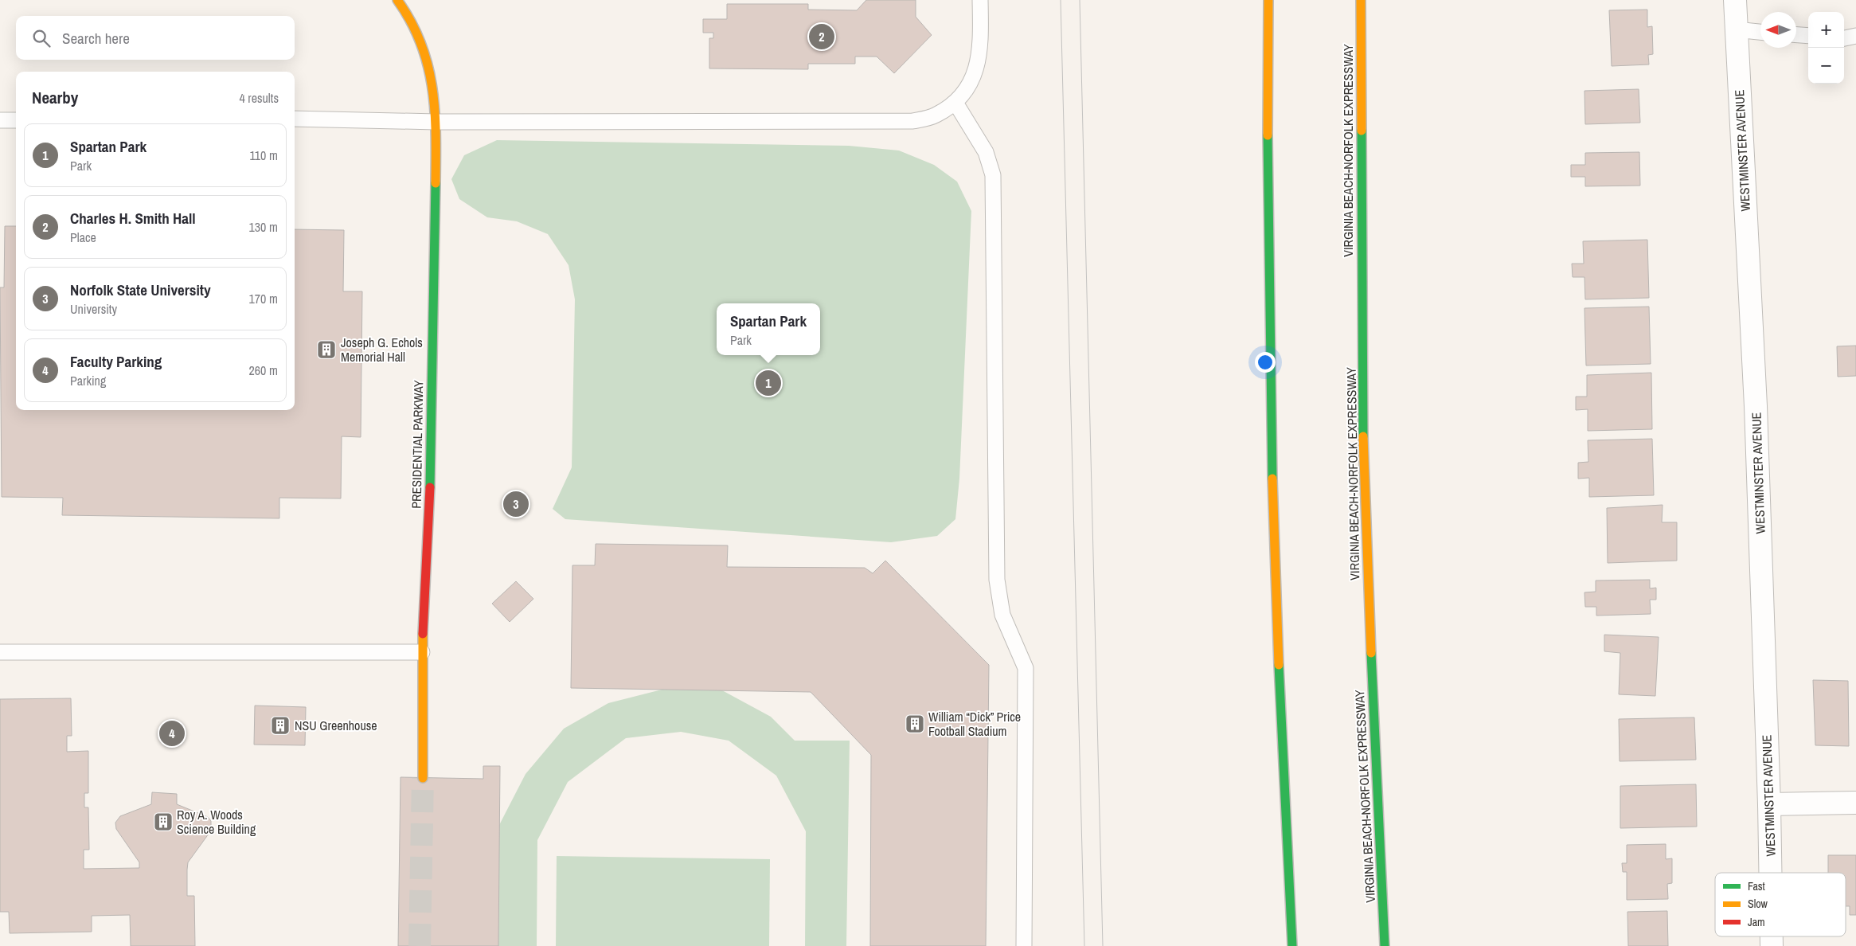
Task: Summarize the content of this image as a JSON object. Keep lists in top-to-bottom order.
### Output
{
  "streets": {
    "main road": ["VIRGINIA BEACH-NORFOLK EXPRESSWAY", "PRESIDENTIAL PARKWAY"],
    "street": ["WESTMINSTER AVENUE"]
  },
  "places": {
    "building": [
      "Joseph G. Echols Memorial Hall",
      "William “Dick” Price Football Stadium",
      "NSU Greenhouse",
      "Roy A. Woods Science Building"
    ]
  },
  "legend": ["Fast", "Slow", "Jam"],
  "north": "left",
  "page": {
    "map_buttons": ["+", "−"],
    "search": "Search here",
    "pins": [
      "2",
      "1",
      "3",
      "4"
    ],
    "heading": ["Nearby", "4 results"],
    "list": [
      {
        "mark": "1",
        "name": "Spartan Park",
        "note": "Park",
        "value": "110 m"
      },
      {
        "mark": "2",
        "name": "Charles H. Smith Hall",
        "note": "Place",
        "value": "130 m"
      },
      {
        "mark": "3",
        "name": "Norfolk State University",
        "note": "University",
        "value": "170 m"
      },
      {
        "mark": "4",
        "name": "Faculty Parking",
        "note": "Parking",
        "value": "260 m"
      }
    ],
    "popup": ["Spartan Park", "Park"]
  }
}
